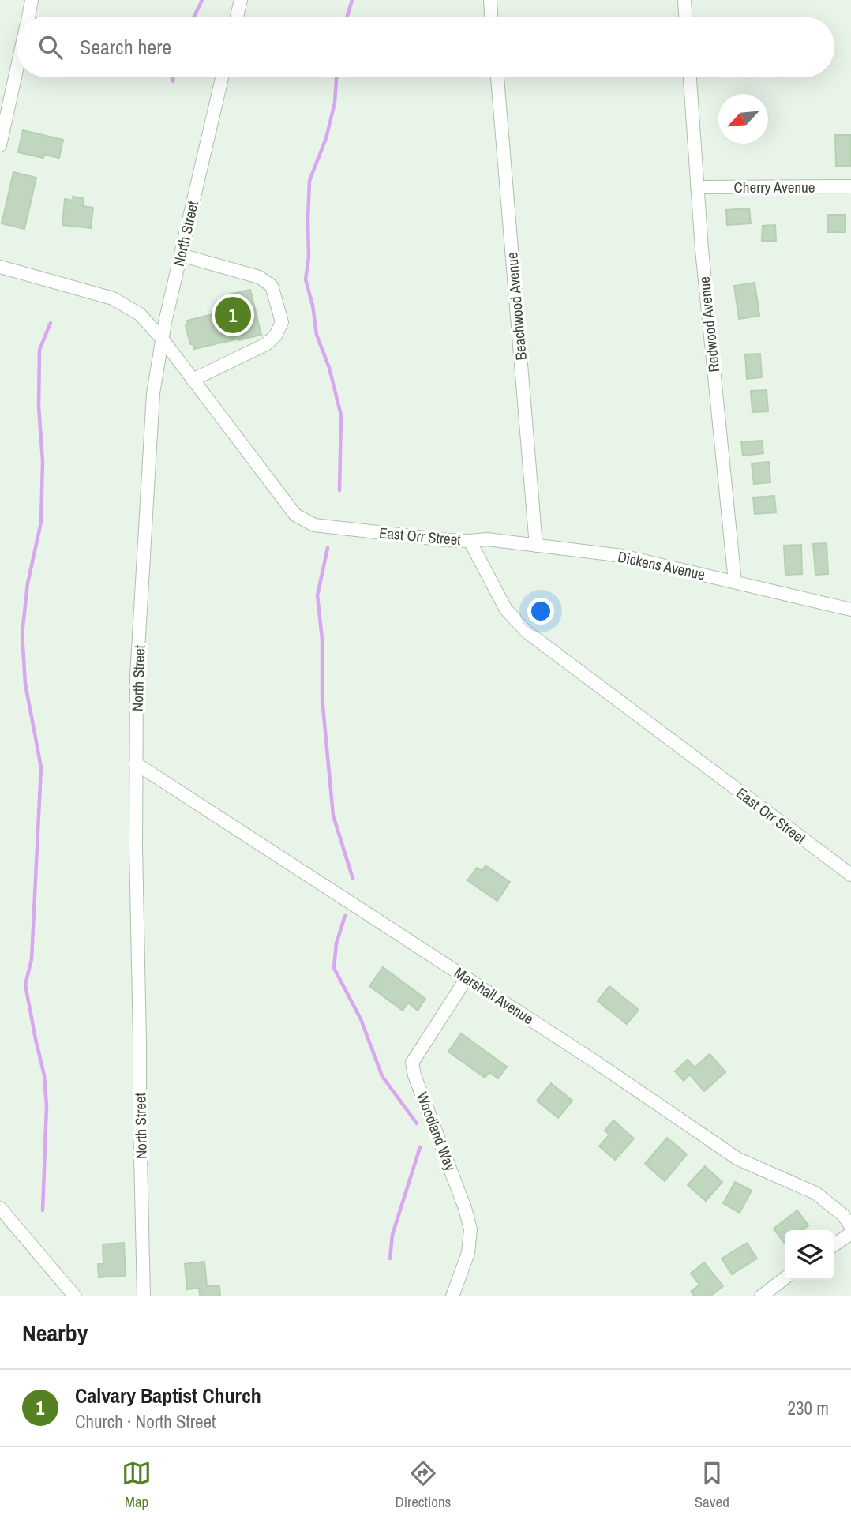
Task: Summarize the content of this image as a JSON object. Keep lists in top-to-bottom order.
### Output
{
  "streets": {
    "street": [
      "Cherry Avenue",
      "North Street",
      "Beachwood Avenue",
      "Redwood Avenue",
      "East Orr Street",
      "Dickens Avenue",
      "Marshall Avenue",
      "Woodland Way"
    ]
  },
  "crossings": [
    ["Cherry Avenue", "Redwood Avenue"],
    ["North Street", "East Orr Street"],
    ["North Street", "Marshall Avenue"],
    ["Beachwood Avenue", "Dickens Avenue"],
    ["Redwood Avenue", "Dickens Avenue"],
    ["East Orr Street", "Dickens Avenue"],
    ["Marshall Avenue", "Woodland Way"]
  ],
  "north": "bottom left",
  "page": {
    "search": "Search here",
    "pins": "1",
    "heading": "Nearby",
    "list": [
      {
        "mark": "1",
        "name": "Calvary Baptist Church",
        "note": "Church · North Street",
        "value": "230 m"
      }
    ],
    "nav": ["Map", "Directions", "Saved"]
  }
}
